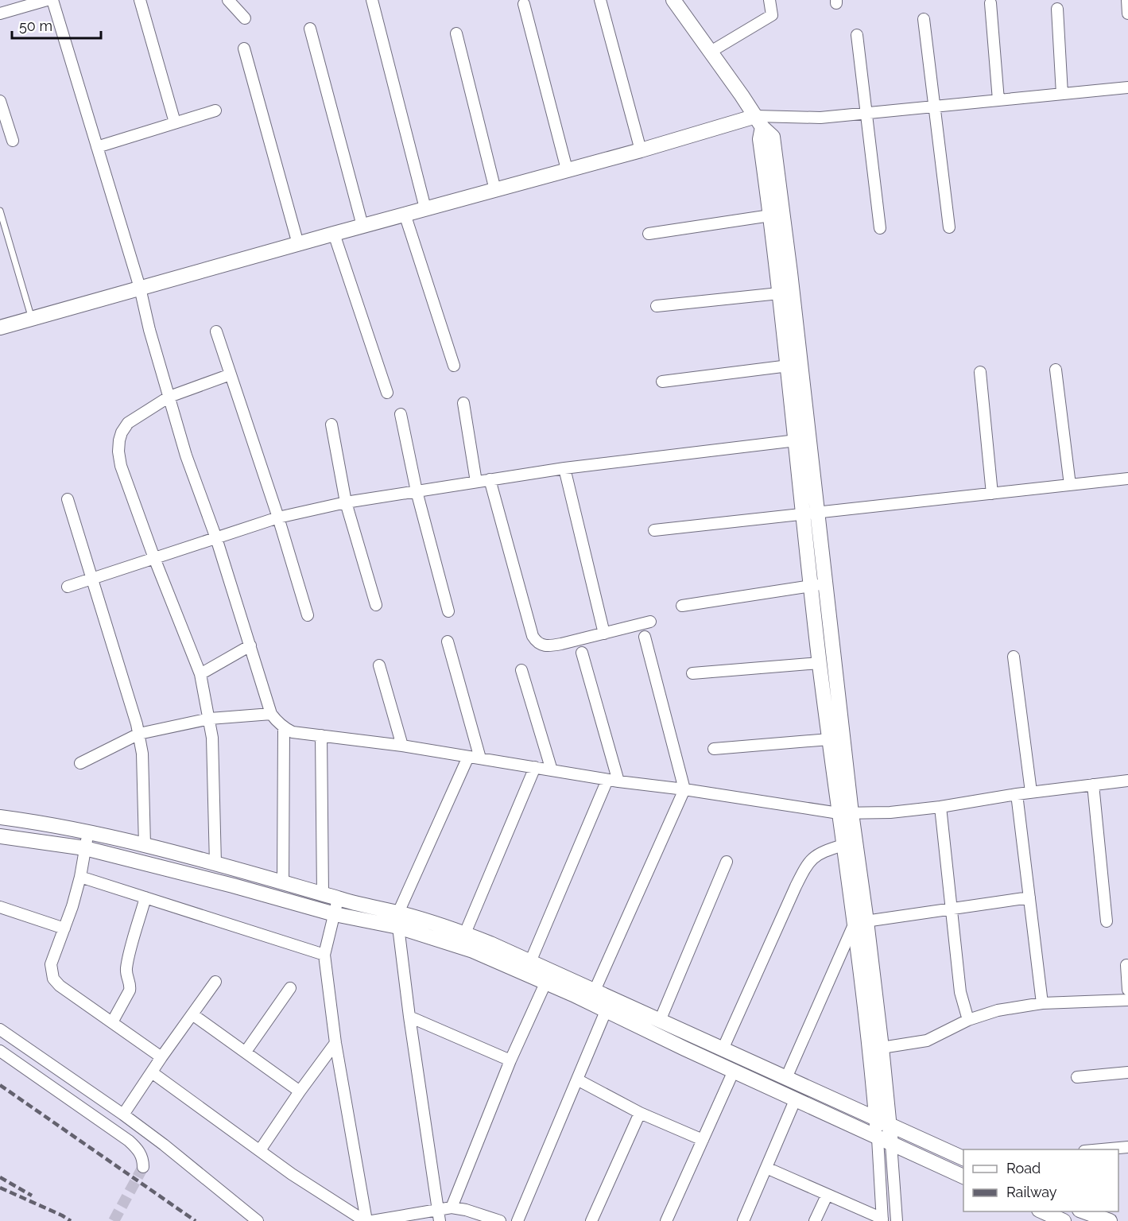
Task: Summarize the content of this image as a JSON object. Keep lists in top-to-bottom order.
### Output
{
  "legend": ["Road", "Railway"],
  "scale_bar": "50 m"
}
